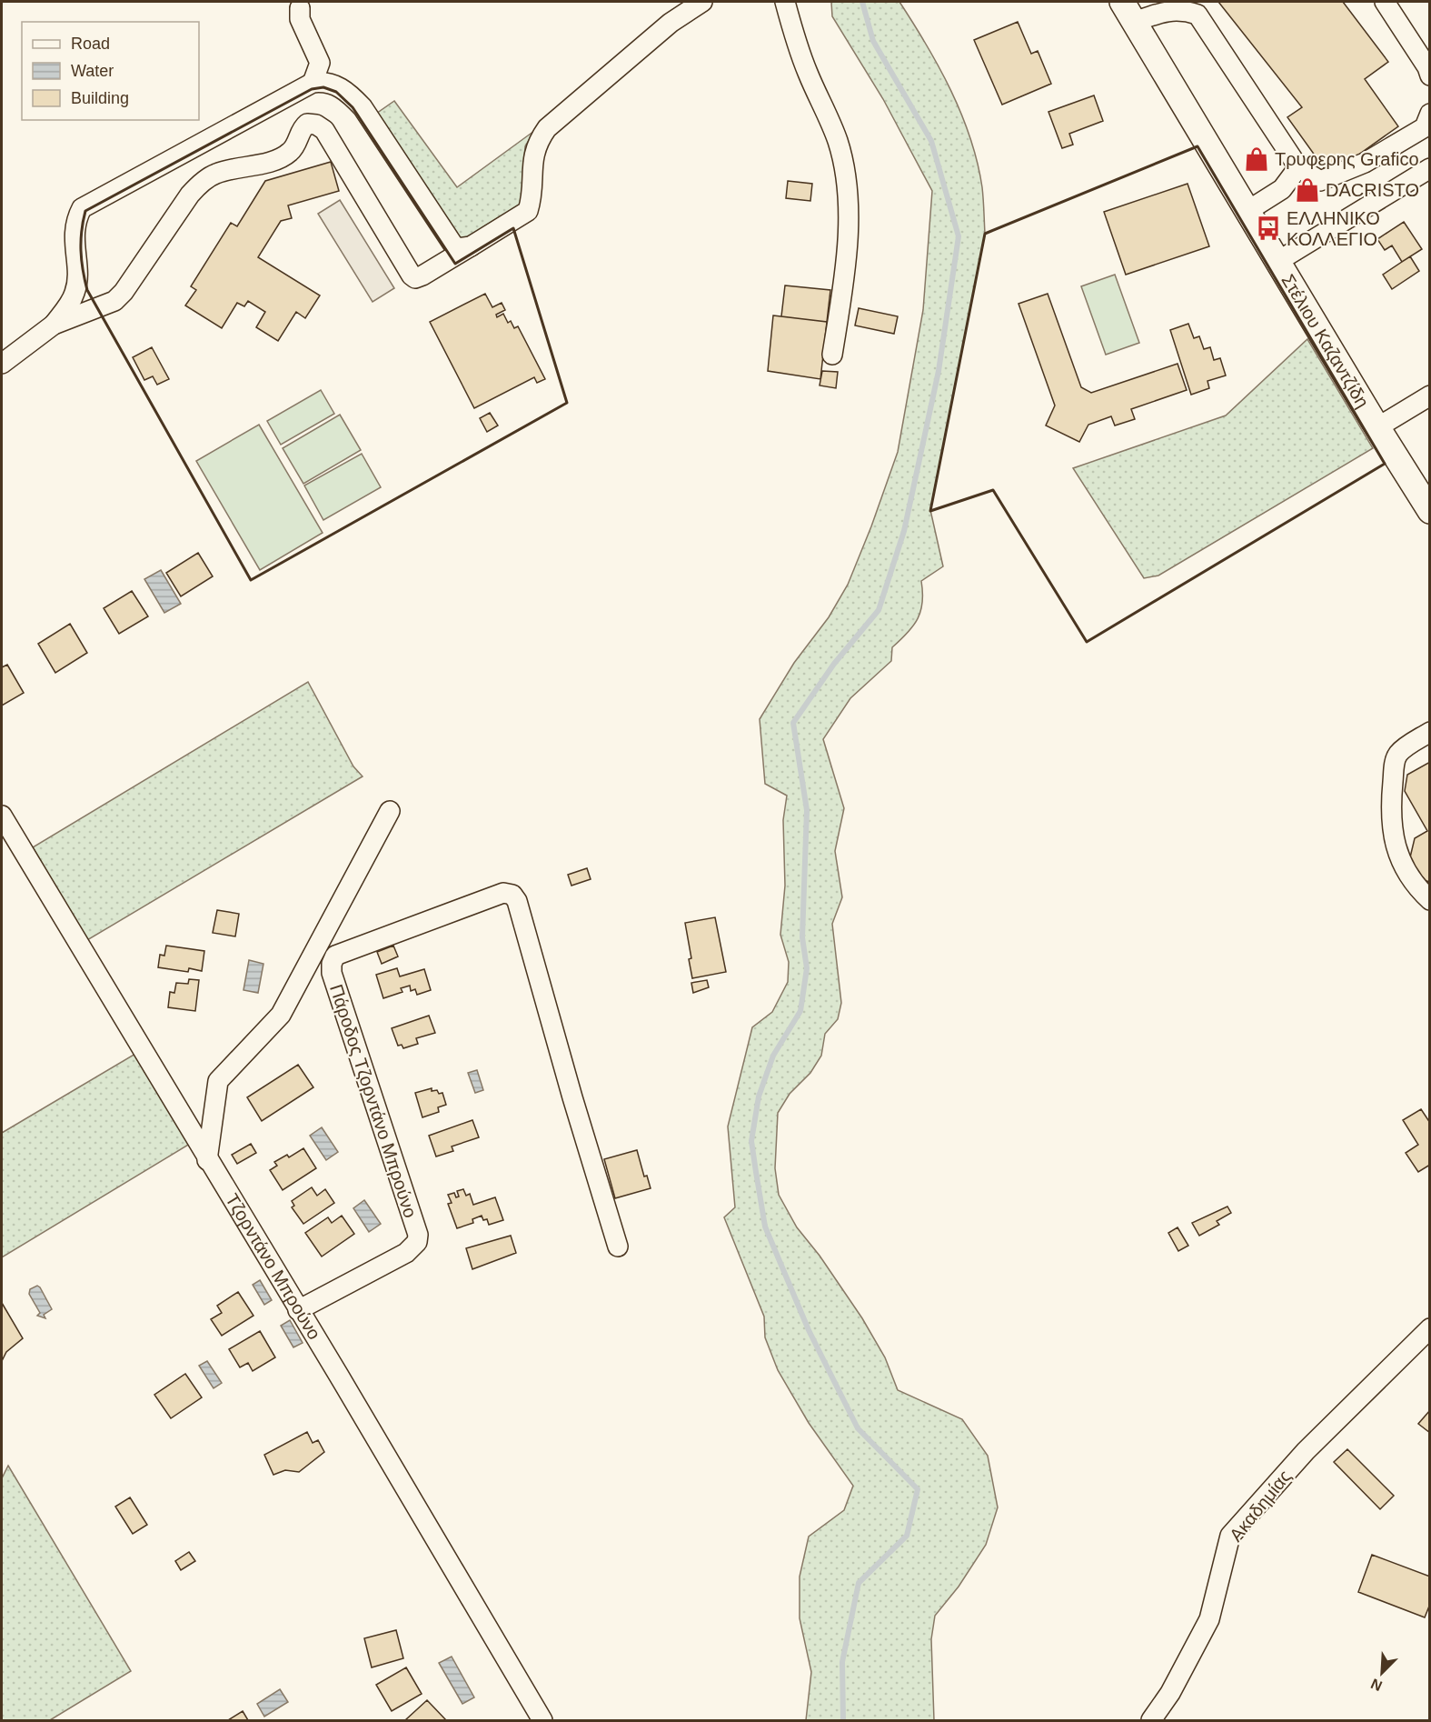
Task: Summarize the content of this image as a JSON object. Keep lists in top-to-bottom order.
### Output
{
  "streets": {
    "main road": ["Στέλιου Καζαντζίδη"],
    "street": ["Πάροδος Τζορντάνο Μπρούνο", "Τζορντάνο Μπρούνο", "Ακαδημίας"]
  },
  "crossings": [
    ["Πάροδος Τζορντάνο Μπρούνο", "Τζορντάνο Μπρούνο"]
  ],
  "places": {
    "shop": ["Τρυφερης Grafico", "DACRISTO"],
    "bus stop": ["ΕΛΛΗΝΙΚΟ ΚΟΛΛΕΓΙΟ"]
  },
  "legend": ["Road", "Water", "Building"],
  "north": "bottom left"
}
